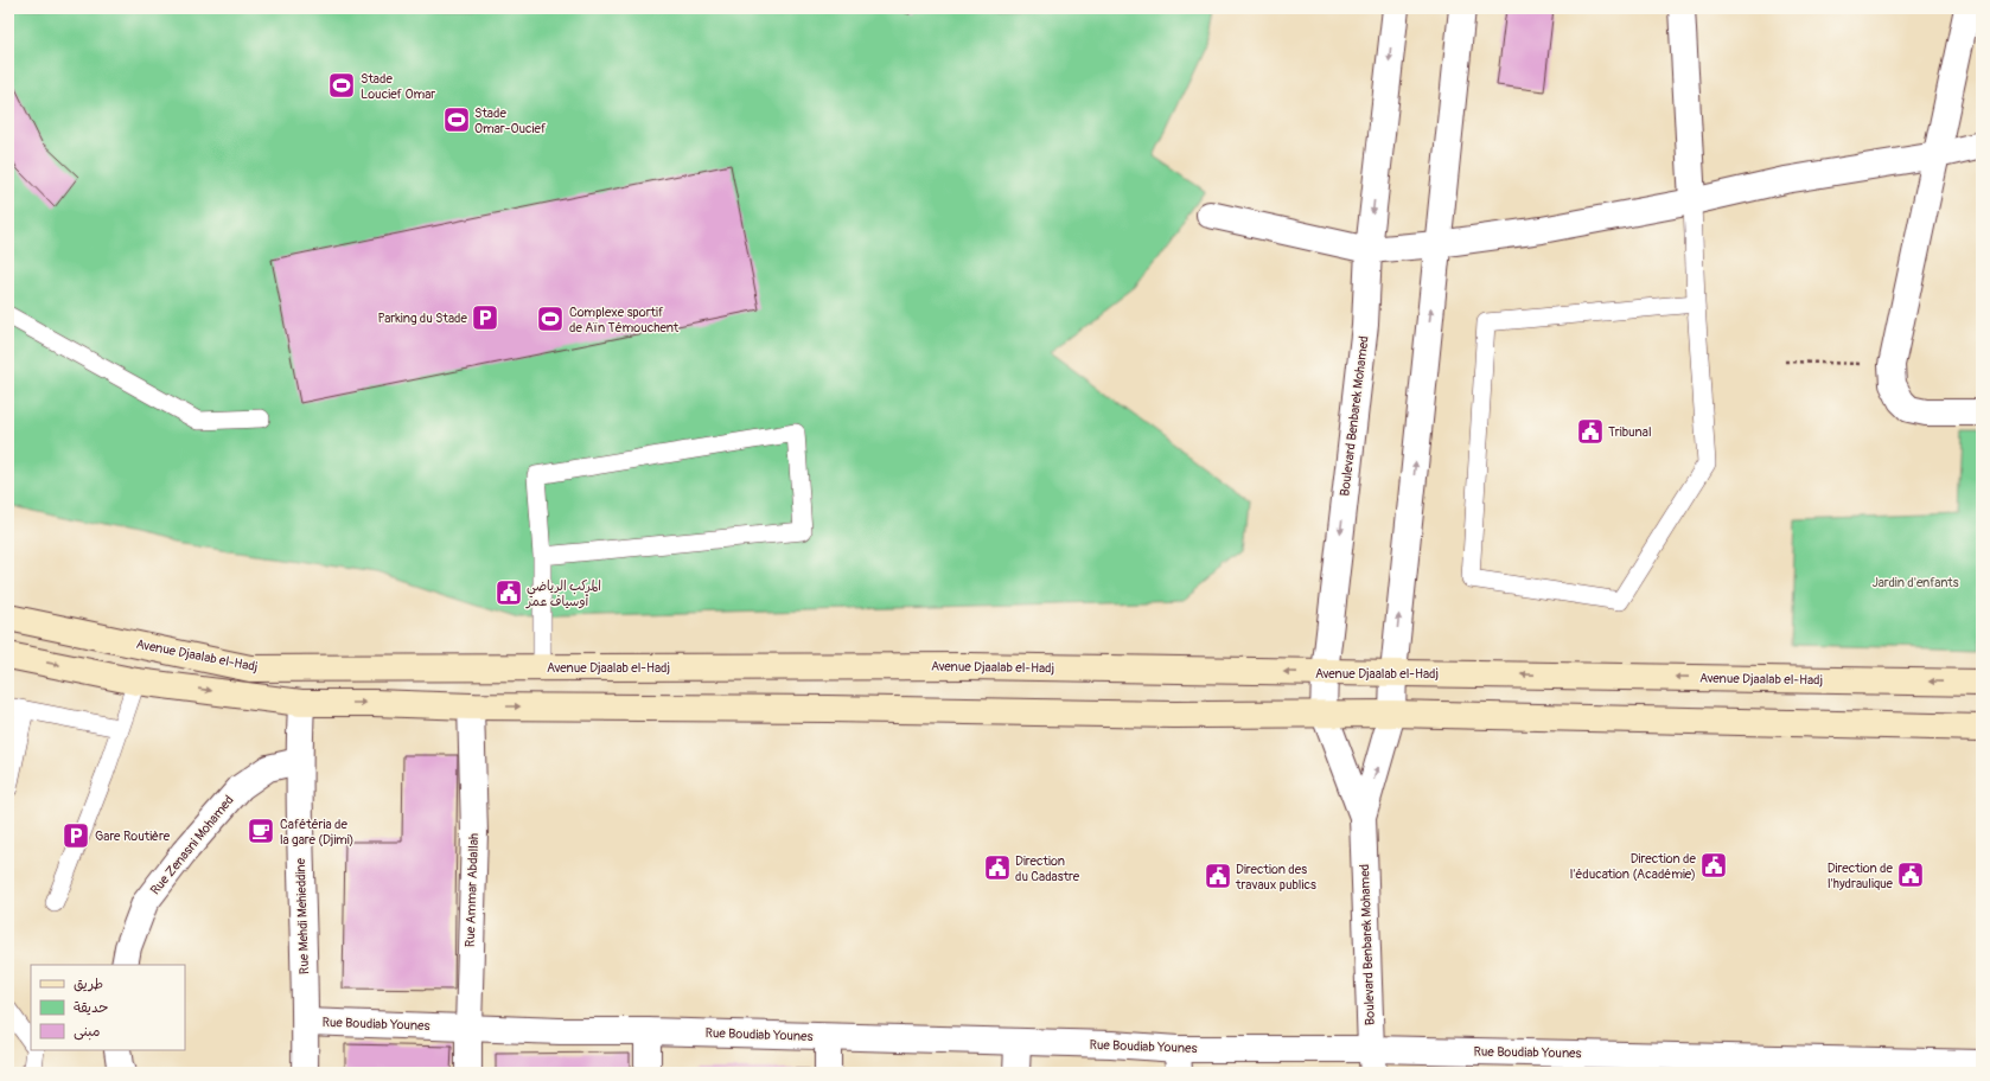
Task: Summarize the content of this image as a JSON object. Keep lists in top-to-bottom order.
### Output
{
  "streets": {
    "main road": ["Avenue Djaalab el-Hadj"],
    "street": [
      "Boulevard Benbarek Mohamed",
      "Rue Zenasni Mohamed",
      "Rue Ammar Abdallah",
      "Rue Mehdi Mehieddine",
      "Rue Boudiab Younes"
    ]
  },
  "crossings": [
    ["Boulevard Benbarek Mohamed", "Avenue Djaalab el-Hadj"],
    ["Boulevard Benbarek Mohamed", "Rue Boudiab Younes"],
    ["Rue Zenasni Mohamed", "Rue Mehdi Mehieddine"],
    ["Rue Ammar Abdallah", "Rue Boudiab Younes"],
    ["Rue Mehdi Mehieddine", "Rue Boudiab Younes"]
  ],
  "parks": ["Jardin d'enfants"],
  "places": {
    "sports": ["Stade Loucief Omar", "Stade Omar-Oucief", "Complexe sportif de Aïn Témouchent"],
    "parking": ["Parking du Stade", "Gare Routière"],
    "public building": [
      "Tribunal",
      "المركب الرياضي أوسياف عمر",
      "Direction de l'éducation (Académie)",
      "Direction du Cadastre",
      "Direction de l'hydraulique",
      "Direction des travaux publics"
    ],
    "cafe": ["Cafétéria de la gare (Djimi)"]
  },
  "legend": ["طريق", "حديقة", "مبنى"]
}
